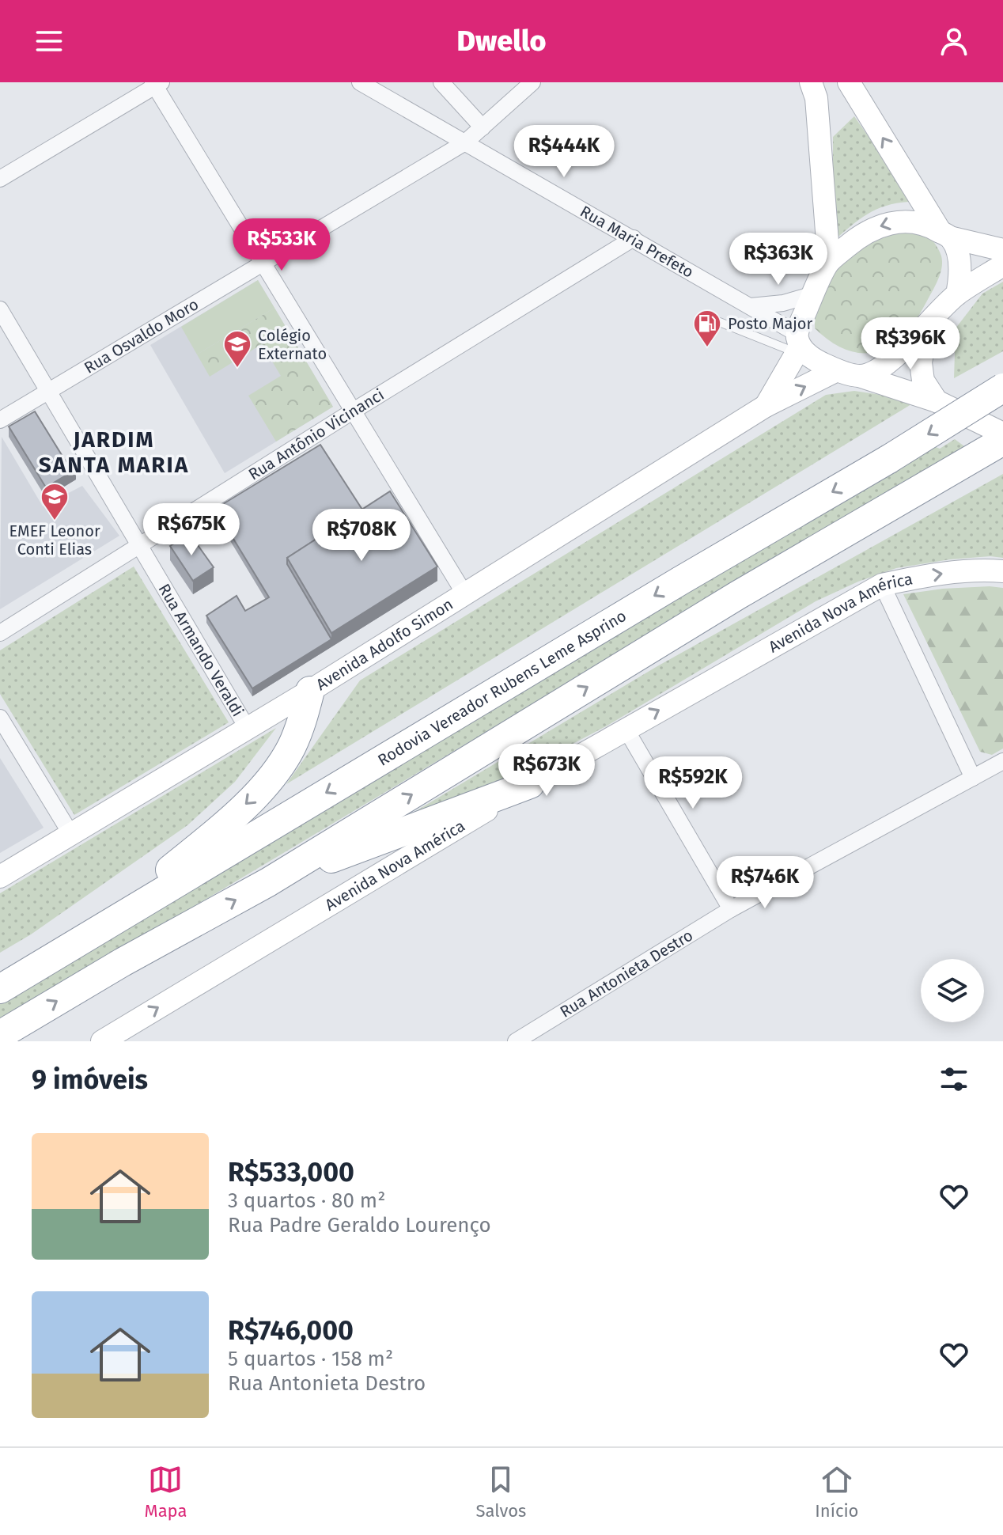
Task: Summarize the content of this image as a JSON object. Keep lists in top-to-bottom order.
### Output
{
  "streets": {
    "highway": ["Rodovia Vereador Rubens Leme Asprino"],
    "main road": ["Avenida Nova América", "Avenida Adolfo Simon"],
    "street": [
      "Rua Maria Prefeto",
      "Rua Osvaldo Moro",
      "Rua Antônio Vicinanci",
      "Rua Armando Veraldi",
      "Rua Antonieta Destro"
    ]
  },
  "crossings": [
    ["Rua Maria Prefeto", "Rua Osvaldo Moro"],
    ["Rua Maria Prefeto", "Rua Antônio Vicinanci"],
    ["Rua Maria Prefeto", "Avenida Adolfo Simon"],
    ["Rua Osvaldo Moro", "Rua Armando Veraldi"],
    ["Rua Antônio Vicinanci", "Rua Armando Veraldi"],
    ["Avenida Adolfo Simon", "Rua Armando Veraldi"]
  ],
  "one_way": ["Avenida Nova América"],
  "districts": ["JARDIM SANTA MARIA"],
  "places": {
    "fuel station": ["Posto Major"],
    "school or university": ["Colégio Externato", "EMEF Leonor Conti Elias"]
  },
  "page": {
    "header": "Dwello",
    "price": [
      "R$444K",
      "R$533K",
      "R$363K",
      "R$396K",
      "R$675K",
      "R$708K",
      "R$673K",
      "R$592K",
      "R$746K"
    ],
    "heading": "9 imóveis",
    "list": [
      {
        "name": "R$533,000",
        "note": "3 quartos · 80 m² · Rua Padre Geraldo Lourenço"
      },
      {
        "name": "R$746,000",
        "note": "5 quartos · 158 m² · Rua Antonieta Destro"
      }
    ],
    "tabs": ["Mapa", "Salvos", "Início"]
  }
}
